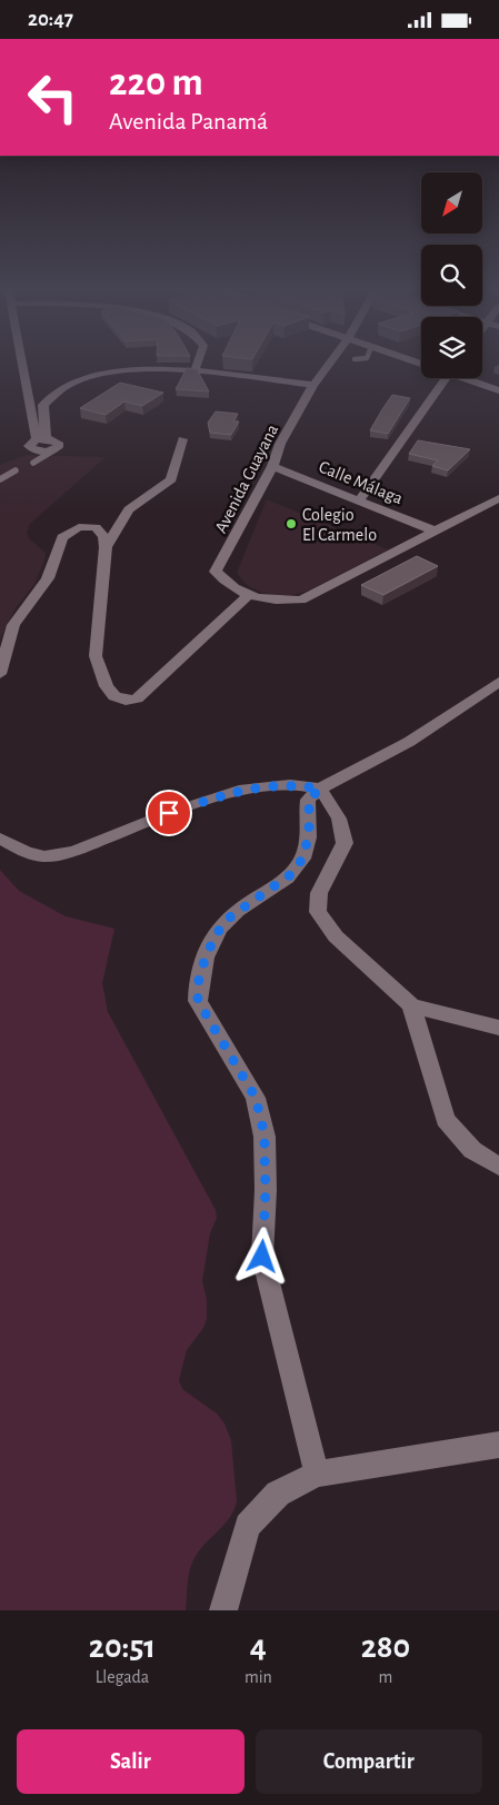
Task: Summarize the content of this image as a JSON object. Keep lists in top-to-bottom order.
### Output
{
  "streets": {
    "street": ["Avenida Guayana", "Calle Málaga"]
  },
  "crossings": [
    ["Avenida Guayana", "Calle Málaga"]
  ],
  "places": ["Colegio El Carmelo"],
  "north": "bottom left",
  "page": {
    "status": "20:47",
    "turn": ["220 m", "Avenida Panamá"],
    "eta": [
      "20:51",
      "Llegada",
      "4",
      "min",
      "280",
      "m"
    ],
    "buttons": ["Salir", "Compartir"]
  }
}
